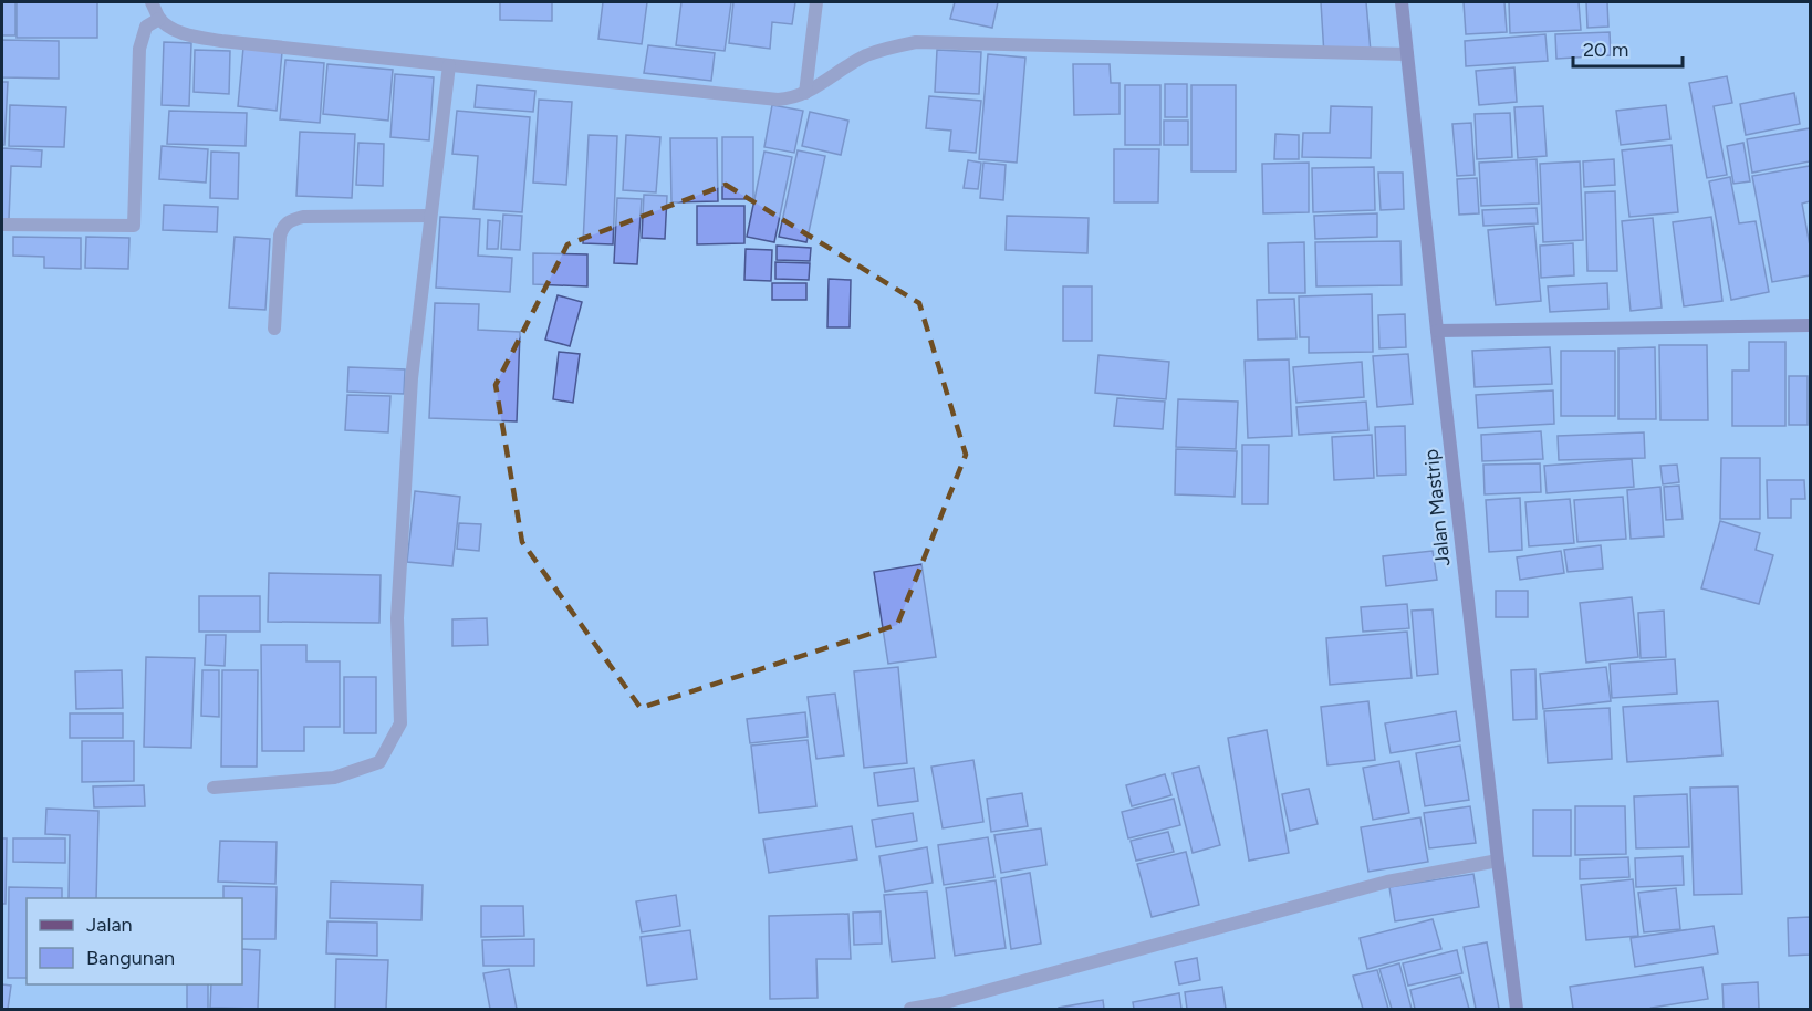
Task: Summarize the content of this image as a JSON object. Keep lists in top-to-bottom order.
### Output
{
  "streets": {
    "main road": ["Jalan Mastrip"]
  },
  "legend": ["Jalan", "Bangunan"],
  "scale_bar": "20 m"
}
